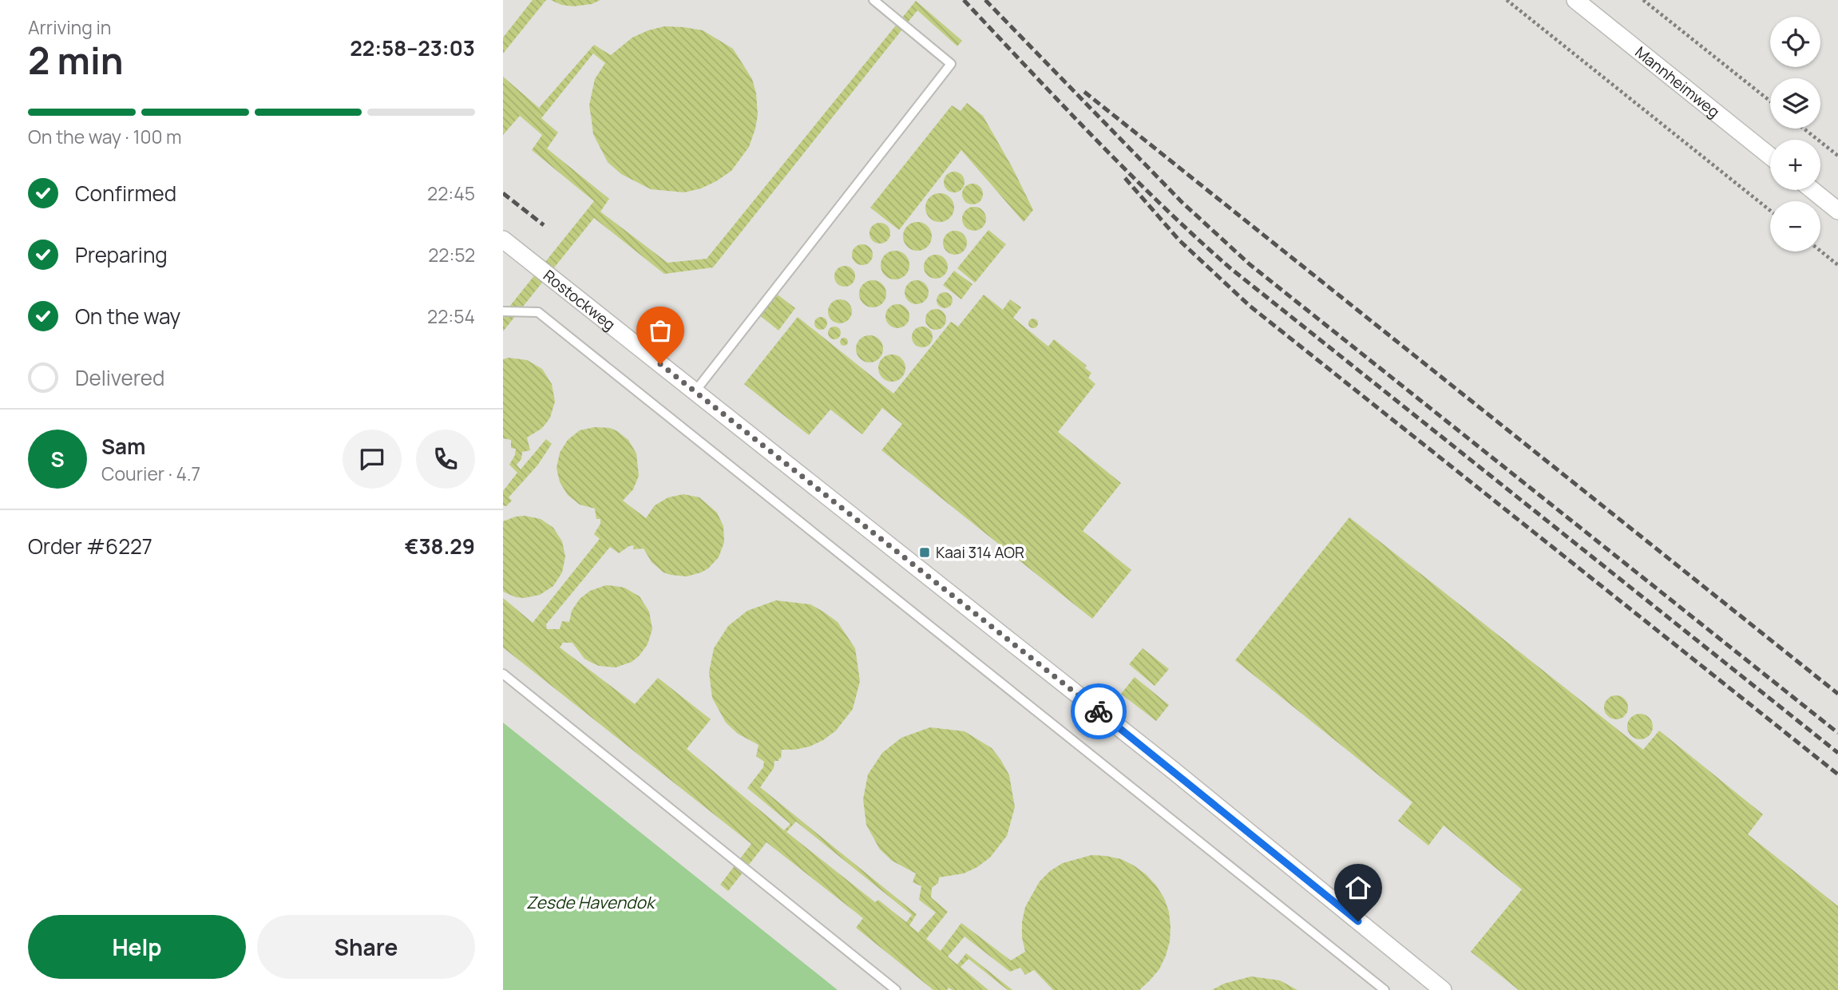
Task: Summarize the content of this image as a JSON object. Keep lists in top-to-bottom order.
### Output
{
  "streets": {
    "street": ["Mannheimweg", "Rostockweg"]
  },
  "water": ["Zesde Havendok"],
  "places": {
    "transit": ["Kaai 314 AOR"]
  },
  "page": {
    "heading": ["2 min", "Arriving in", "22:58–23:03"],
    "panel": [
      "Sam",
      "Courier · 4.7",
      "Order #6227",
      "€38.29"
    ],
    "map_buttons": ["+", "−"],
    "bar": "On the way · 100 m",
    "list": [
      ["Confirmed", "22:45"],
      ["Preparing", "22:52"],
      ["On the way", "22:54"],
      "Delivered"
    ],
    "round": "S",
    "buttons": ["Help", "Share"]
  }
}
